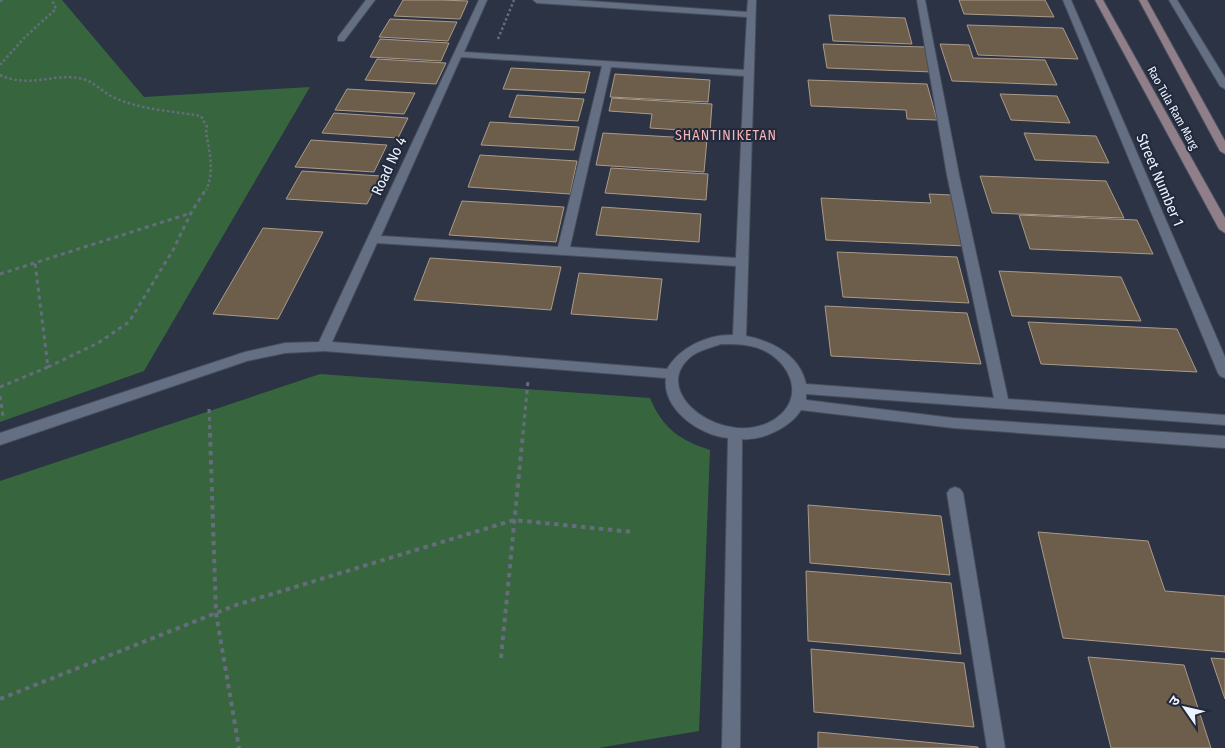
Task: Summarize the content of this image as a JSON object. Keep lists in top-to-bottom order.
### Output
{
  "streets": {
    "main road": ["Rao Tula Ram Marg"],
    "street": ["Road No 4", "Street Number 1"]
  },
  "districts": ["SHANTINIKETAN"],
  "north": "top left"
}
